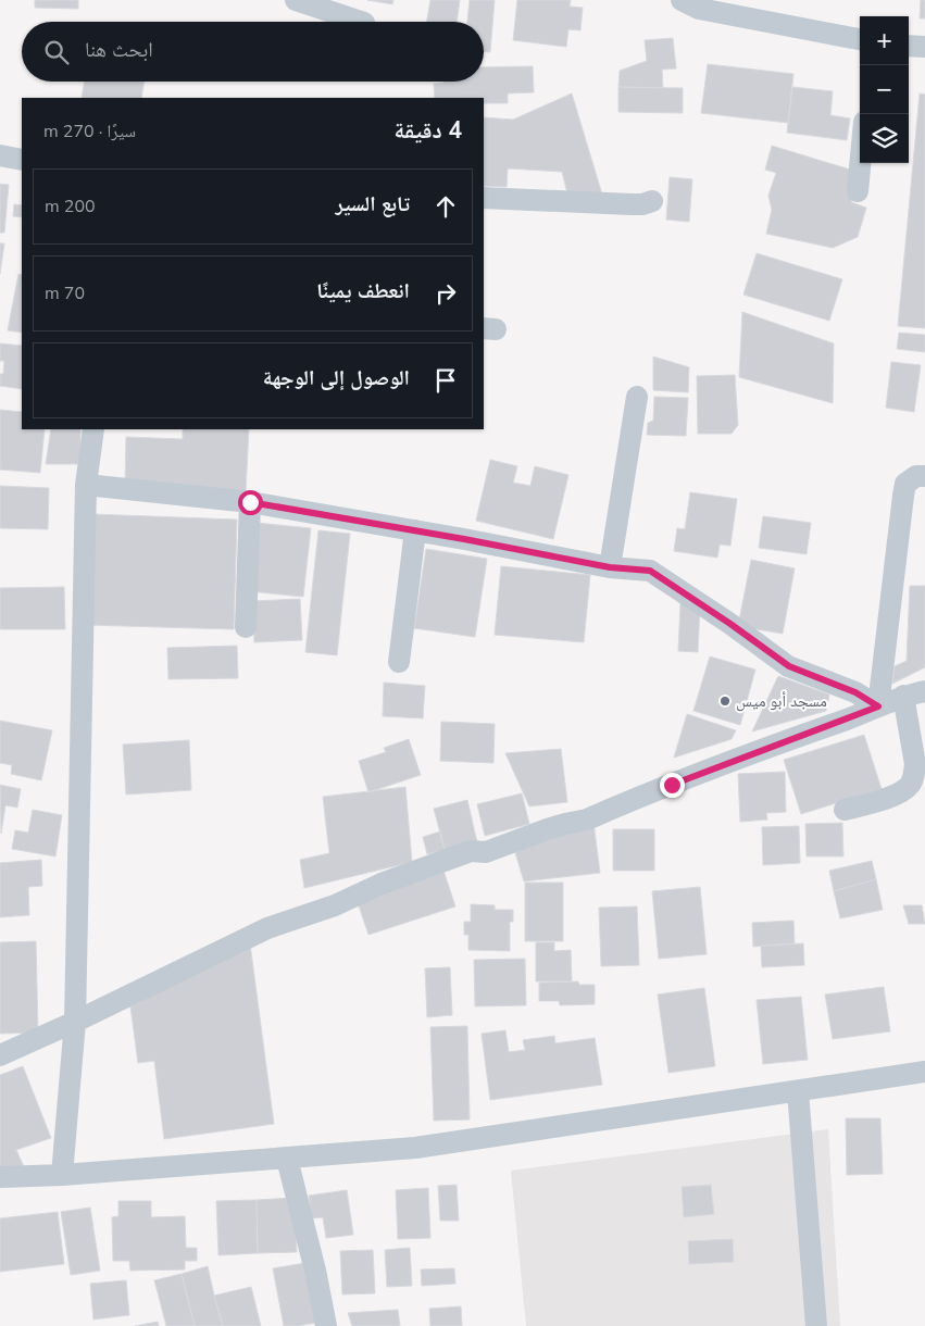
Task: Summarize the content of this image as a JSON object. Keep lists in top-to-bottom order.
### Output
{
  "places": ["مسجد أبو ميس"],
  "page": {
    "map_buttons": ["+", "−"],
    "search": "ابحث هنا",
    "heading": ["4 دقيقة", "سيرًا · 270 m"],
    "list": [
      ["تابع السير", "200 m"],
      ["انعطف يمينًا", "70 m"],
      "الوصول إلى الوجهة"
    ]
  }
}
